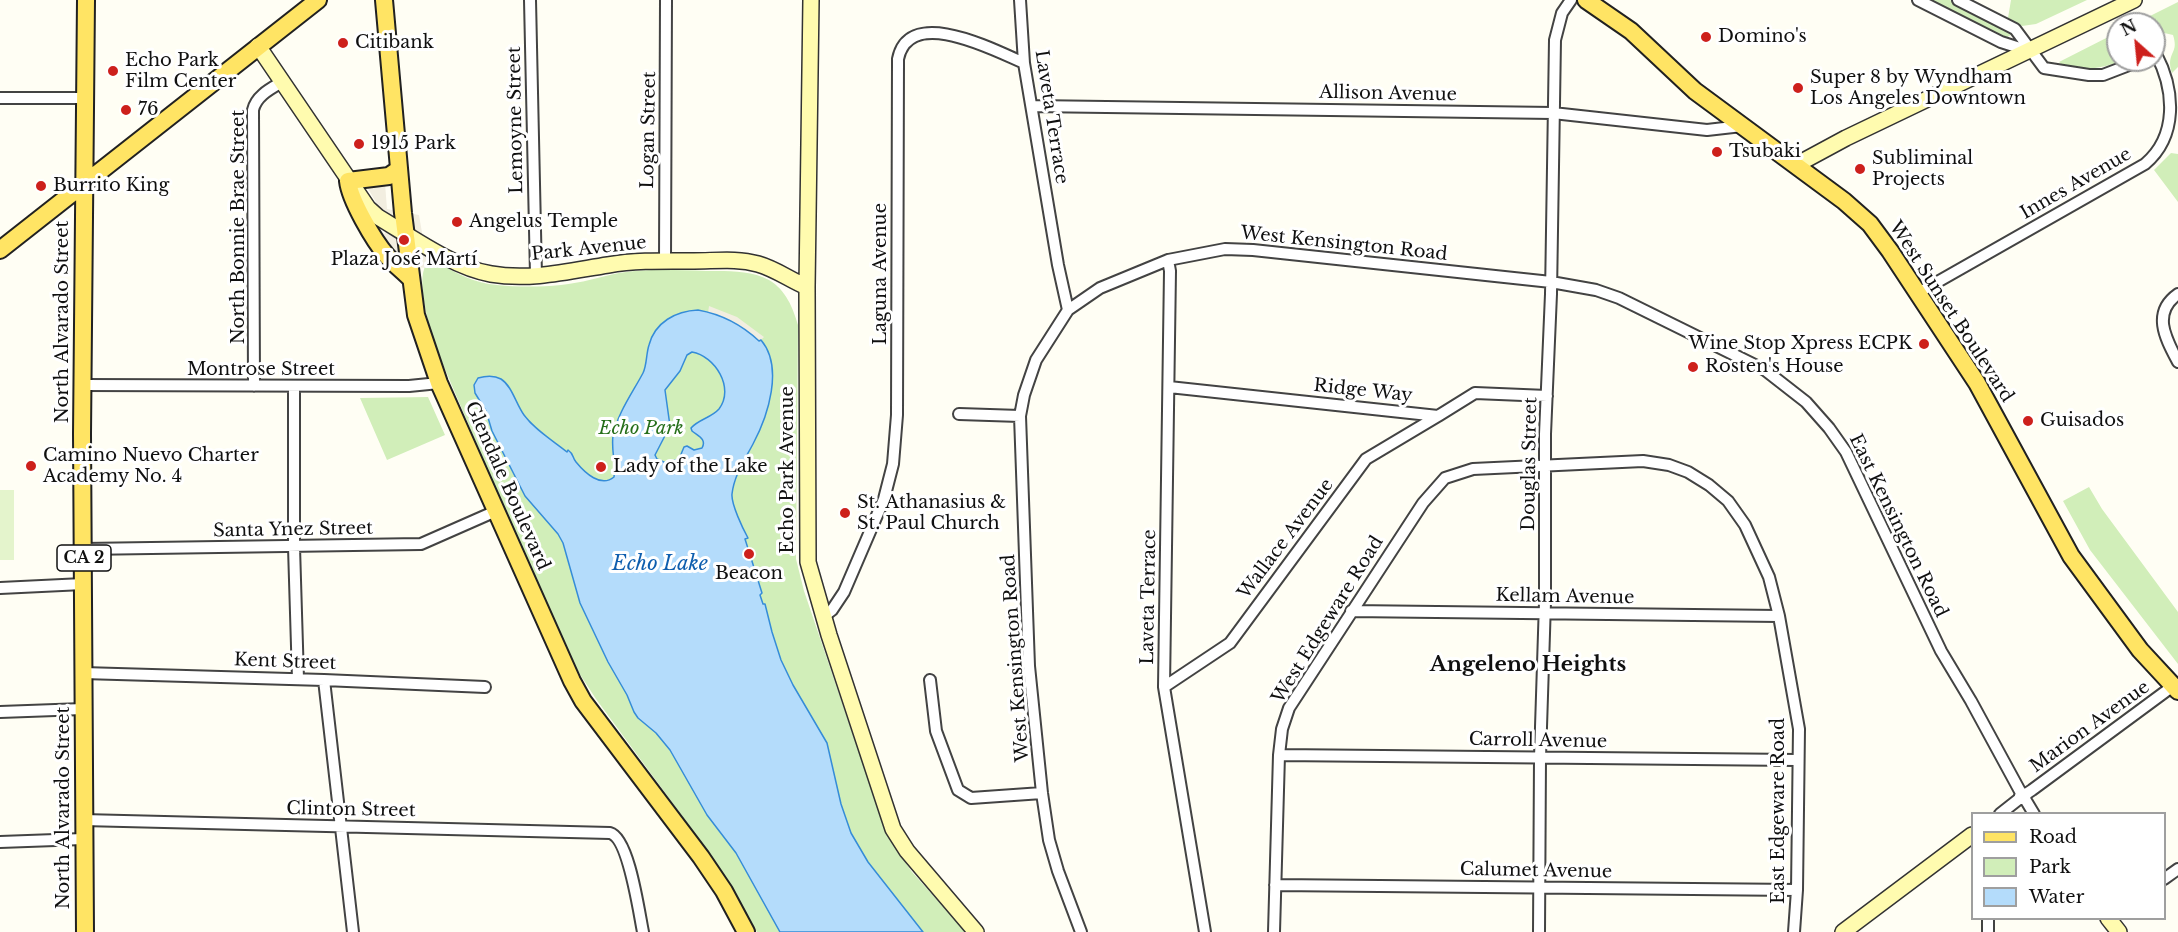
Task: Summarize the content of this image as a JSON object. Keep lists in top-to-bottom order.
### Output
{
  "streets": {
    "main road": [
      "West Sunset Boulevard",
      "North Alvarado Street",
      "Glendale Boulevard",
      "CA 2"
    ],
    "street": [
      "Allison Avenue",
      "Laveta Terrace",
      "Lemoyne Street",
      "Logan Street",
      "Innes Avenue",
      "North Bonnie Brae Street",
      "West Kensington Road",
      "Park Avenue",
      "Laguna Avenue",
      "Montrose Street",
      "Ridge Way",
      "Douglas Street",
      "Echo Park Avenue",
      "East Kensington Road",
      "Santa Ynez Street",
      "Wallace Avenue",
      "Kellam Avenue",
      "West Edgeware Road",
      "Kent Street",
      "Marion Avenue",
      "Carroll Avenue",
      "Clinton Street",
      "East Edgeware Road",
      "Calumet Avenue"
    ]
  },
  "crossings": [
    ["Allison Avenue", "Laveta Terrace"],
    ["Allison Avenue", "West Sunset Boulevard"],
    ["Allison Avenue", "Douglas Street"],
    ["Laveta Terrace", "West Kensington Road"],
    ["Laveta Terrace", "Laguna Avenue"],
    ["Laveta Terrace", "Ridge Way"],
    ["Laveta Terrace", "Wallace Avenue"],
    ["Lemoyne Street", "Park Avenue"],
    ["Logan Street", "Park Avenue"],
    ["Innes Avenue", "West Sunset Boulevard"],
    ["North Bonnie Brae Street", "Park Avenue"],
    ["North Bonnie Brae Street", "Montrose Street"],
    ["West Kensington Road", "Douglas Street"],
    ["West Kensington Road", "East Kensington Road"],
    ["Park Avenue", "Echo Park Avenue"],
    ["Park Avenue", "Glendale Boulevard"],
    ["Laguna Avenue", "Echo Park Avenue"],
    ["West Sunset Boulevard", "Marion Avenue"],
    ["North Alvarado Street", "Montrose Street"],
    ["North Alvarado Street", "Santa Ynez Street"],
    ["North Alvarado Street", "Kent Street"],
    ["North Alvarado Street", "Clinton Street"],
    ["Montrose Street", "Glendale Boulevard"],
    ["Ridge Way", "Wallace Avenue"],
    ["Douglas Street", "East Kensington Road"],
    ["Douglas Street", "Kellam Avenue"],
    ["Douglas Street", "West Edgeware Road"],
    ["Douglas Street", "Carroll Avenue"],
    ["Douglas Street", "East Edgeware Road"],
    ["Douglas Street", "Calumet Avenue"],
    ["Glendale Boulevard", "Santa Ynez Street"],
    ["East Kensington Road", "Marion Avenue"],
    ["Kellam Avenue", "West Edgeware Road"],
    ["Kellam Avenue", "East Edgeware Road"],
    ["West Edgeware Road", "Carroll Avenue"],
    ["West Edgeware Road", "East Edgeware Road"],
    ["West Edgeware Road", "Calumet Avenue"],
    ["Carroll Avenue", "East Edgeware Road"],
    ["East Edgeware Road", "Calumet Avenue"]
  ],
  "districts": ["Angeleno Heights"],
  "water": ["Echo Lake"],
  "parks": ["Echo Park"],
  "places": [
    "Domino's",
    "Citibank",
    "Echo Park Film Center",
    "Super 8 by Wyndham Los Angeles Downtown",
    "76",
    "1915 Park",
    "Tsubaki",
    "Subliminal Projects",
    "Burrito King",
    "Angelus Temple",
    "Plaza José Martí",
    "Wine Stop Xpress ECPK",
    "Rosten's House",
    "Guisados",
    "Camino Nuevo Charter Academy No. 4",
    "Lady of the Lake",
    "St. Athanasius & St. Paul Church",
    "Beacon"
  ],
  "legend": ["Road", "Park", "Water"],
  "north": "top left"
}
